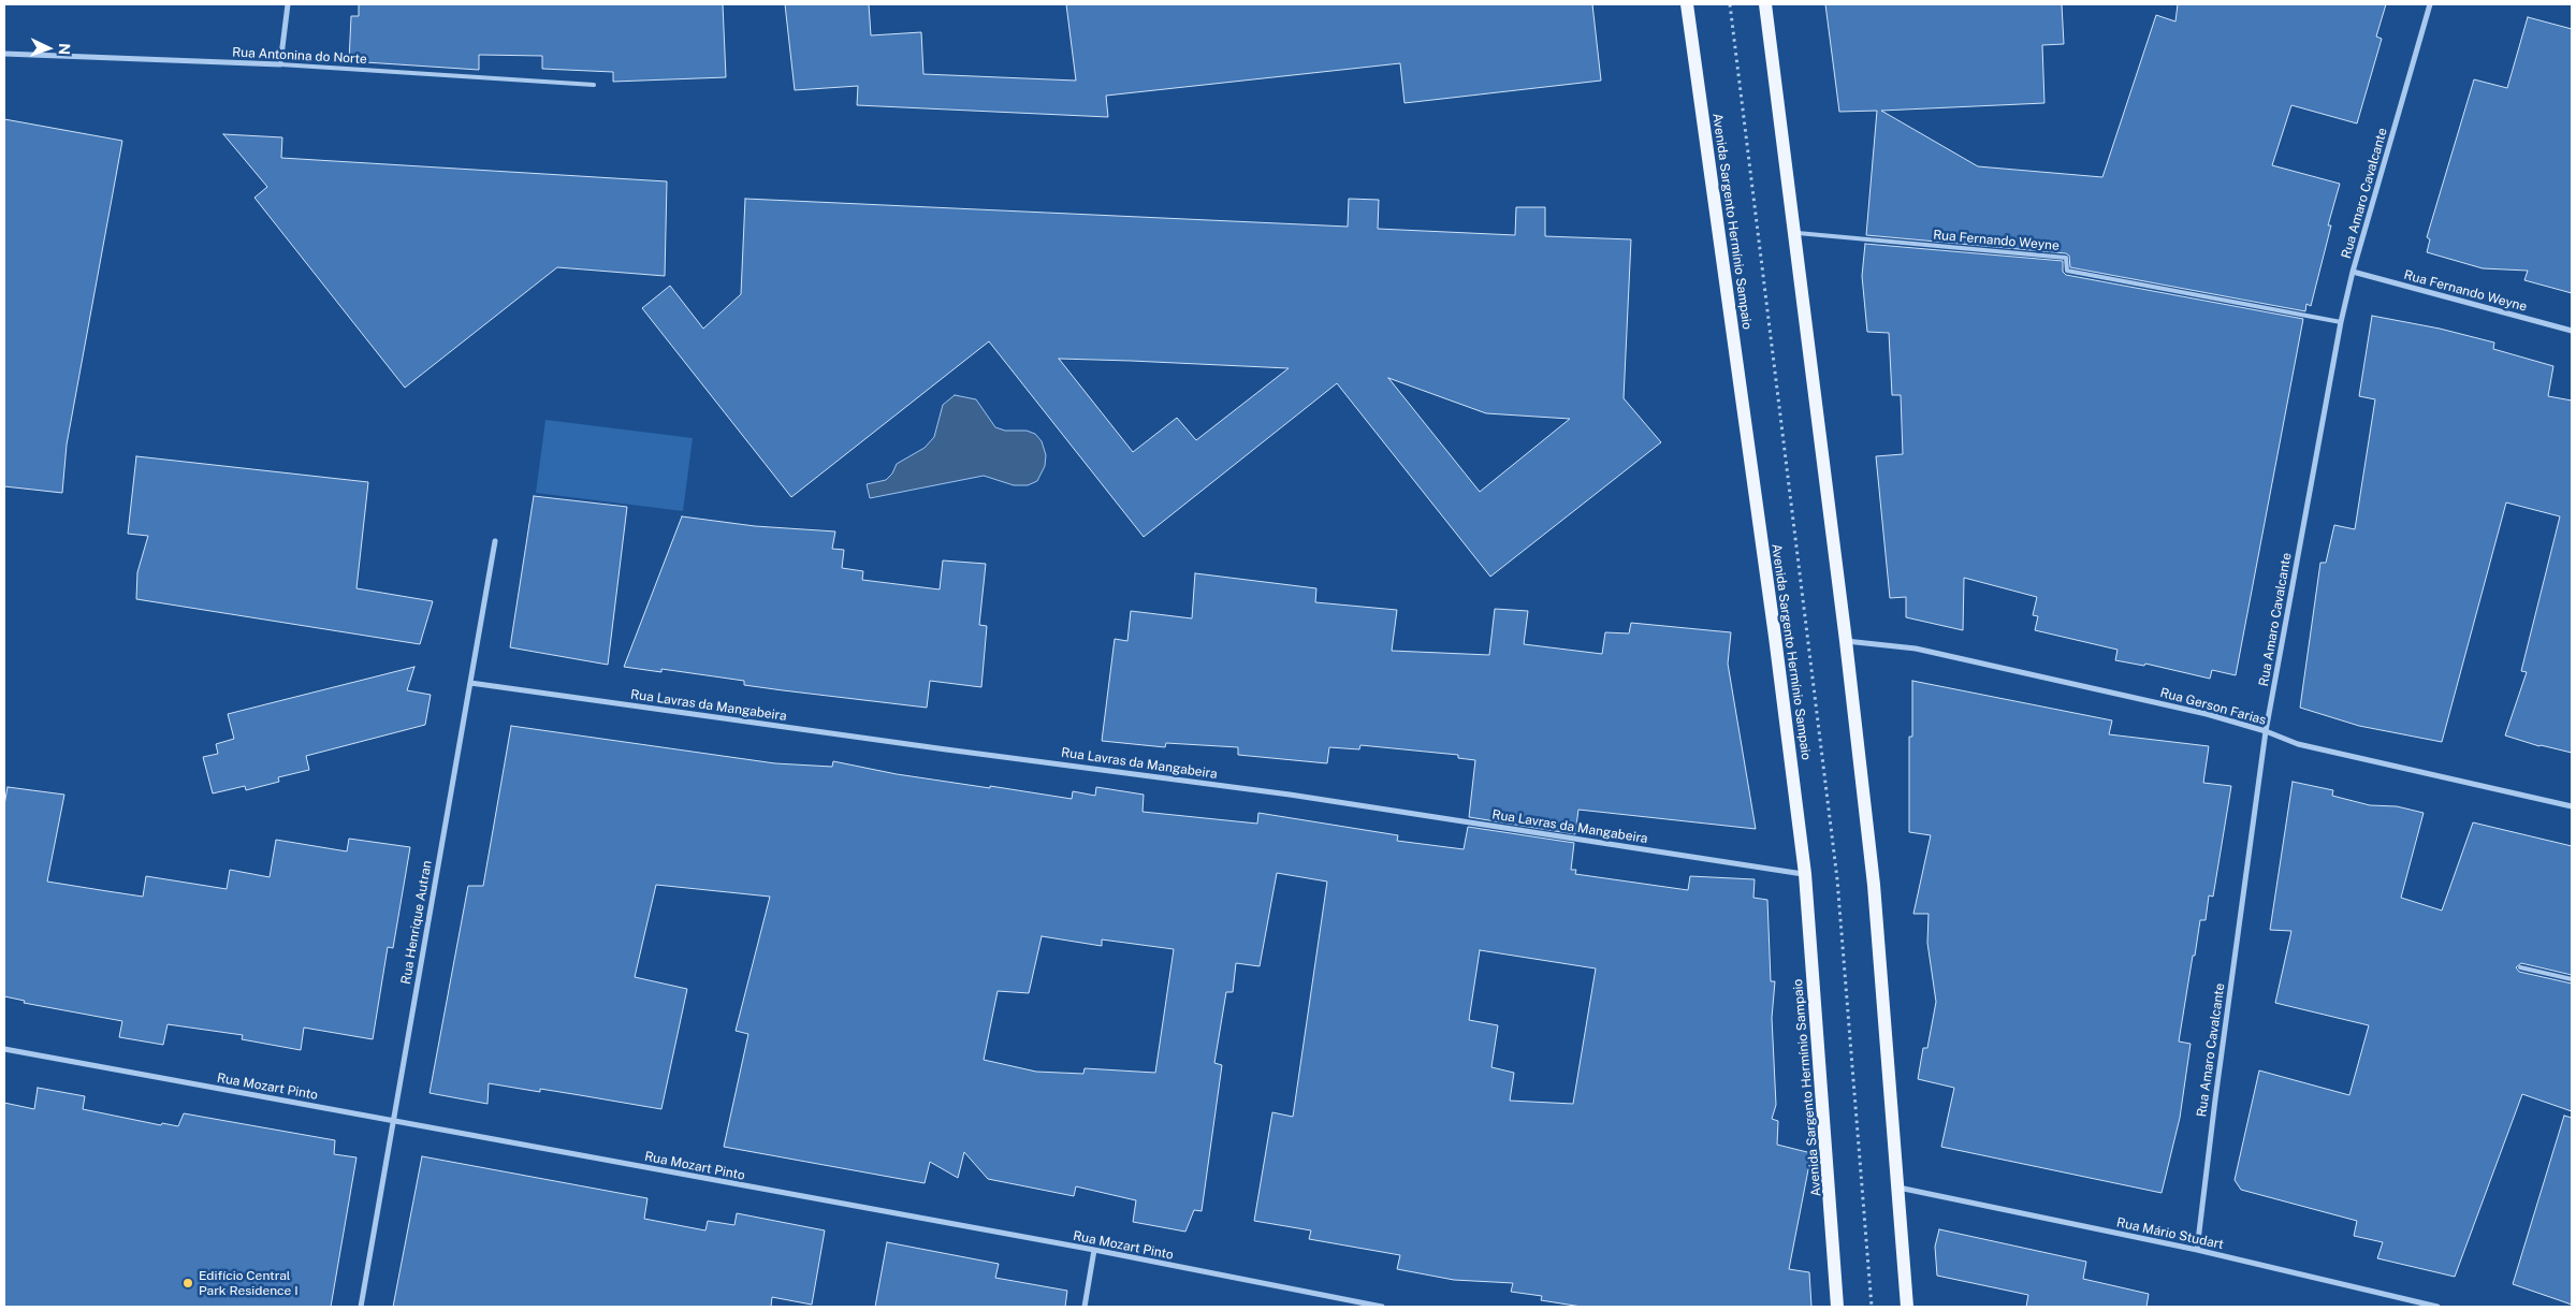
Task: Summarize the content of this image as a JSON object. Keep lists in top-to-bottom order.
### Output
{
  "streets": {
    "main road": ["Avenida Sargento Hermínio Sampaio"],
    "street": [
      "Rua Antonina do Norte",
      "Rua Amaro Cavalcante",
      "Rua Fernando Weyne",
      "Rua Lavras da Mangabeira",
      "Rua Gerson Farias",
      "Rua Henrique Autran",
      "Rua Mozart Pinto",
      "Rua Mário Studart"
    ]
  },
  "crossings": [
    ["Rua Amaro Cavalcante", "Rua Fernando Weyne"],
    ["Rua Amaro Cavalcante", "Rua Gerson Farias"],
    ["Rua Amaro Cavalcante", "Rua Mário Studart"],
    ["Avenida Sargento Hermínio Sampaio", "Rua Lavras da Mangabeira"],
    ["Rua Lavras da Mangabeira", "Rua Henrique Autran"],
    ["Rua Henrique Autran", "Rua Mozart Pinto"]
  ],
  "places": ["Edifício Central Park Residence I"],
  "north": "right"
}
